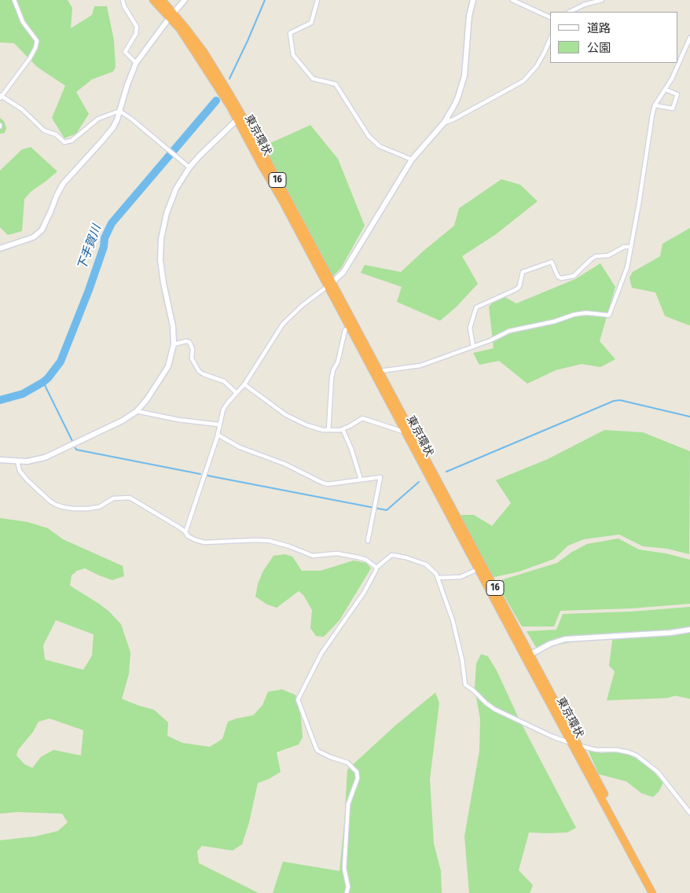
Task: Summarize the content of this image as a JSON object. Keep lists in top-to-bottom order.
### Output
{
  "streets": {
    "highway": ["東京環状", "16"]
  },
  "water": ["下手賀川"],
  "legend": ["道路", "公園"]
}
